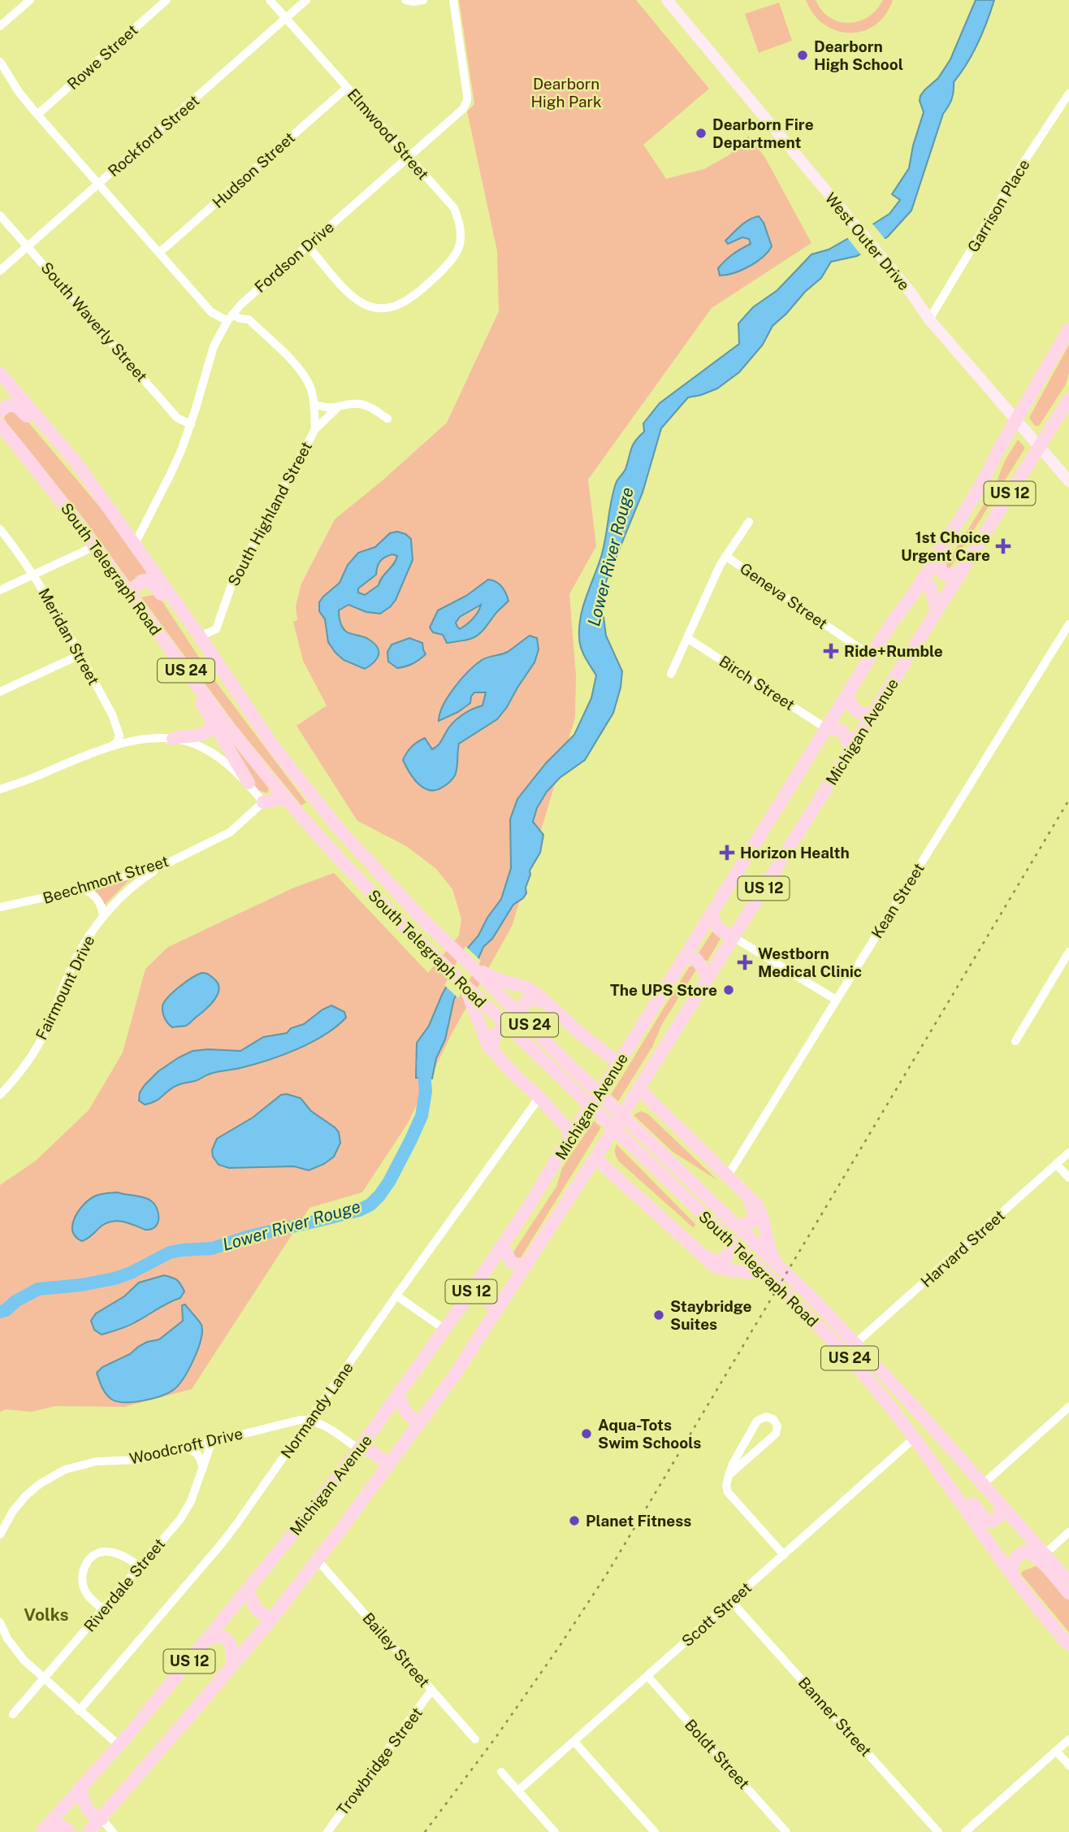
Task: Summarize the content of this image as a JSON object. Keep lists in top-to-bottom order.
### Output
{
  "streets": {
    "main road": [
      "West Outer Drive",
      "US 12",
      "South Telegraph Road",
      "US 24",
      "Michigan Avenue"
    ],
    "street": [
      "Rowe Street",
      "Elmwood Street",
      "Rockford Street",
      "Hudson Street",
      "Garrison Place",
      "Fordson Drive",
      "South Waverly Street",
      "South Highland Street",
      "Geneva Street",
      "Meridan Street",
      "Birch Street",
      "Beechmont Street",
      "Kean Street",
      "Fairmount Drive",
      "Harvard Street",
      "Normandy Lane",
      "Woodcroft Drive",
      "Riverdale Street",
      "Scott Street",
      "Bailey Street",
      "Banner Street",
      "Boldt Street",
      "Trowbridge Street"
    ]
  },
  "crossings": [
    ["Rowe Street", "South Highland Street"],
    ["Elmwood Street", "Rockford Street"],
    ["Elmwood Street", "Hudson Street"],
    ["Elmwood Street", "Fordson Drive"],
    ["Rockford Street", "South Waverly Street"],
    ["Rockford Street", "South Highland Street"],
    ["Hudson Street", "South Highland Street"],
    ["Garrison Place", "West Outer Drive"],
    ["West Outer Drive", "Michigan Avenue"],
    ["Fordson Drive", "South Waverly Street"],
    ["Fordson Drive", "South Highland Street"],
    ["Fordson Drive", "South Telegraph Road"],
    ["South Highland Street", "South Telegraph Road"],
    ["South Telegraph Road", "Harvard Street"],
    ["South Telegraph Road", "Scott Street"],
    ["Geneva Street", "Michigan Avenue"],
    ["Birch Street", "Michigan Avenue"],
    ["Michigan Avenue", "Bailey Street"],
    ["Beechmont Street", "Fairmount Drive"],
    ["Normandy Lane", "Woodcroft Drive"],
    ["Woodcroft Drive", "Riverdale Street"],
    ["Scott Street", "Banner Street"],
    ["Scott Street", "Boldt Street"],
    ["Bailey Street", "Trowbridge Street"]
  ],
  "districts": ["Volks"],
  "water": ["Lower River Rouge"],
  "parks": ["Dearborn High Park"],
  "places": {
    "other": [
      "Dearborn High School",
      "Dearborn Fire Department",
      "The UPS Store",
      "Staybridge Suites",
      "Aqua-Tots Swim Schools",
      "Planet Fitness"
    ],
    "health": [
      "1st Choice Urgent Care",
      "Ride+Rumble",
      "Horizon Health",
      "Westborn Medical Clinic"
    ]
  }
}
